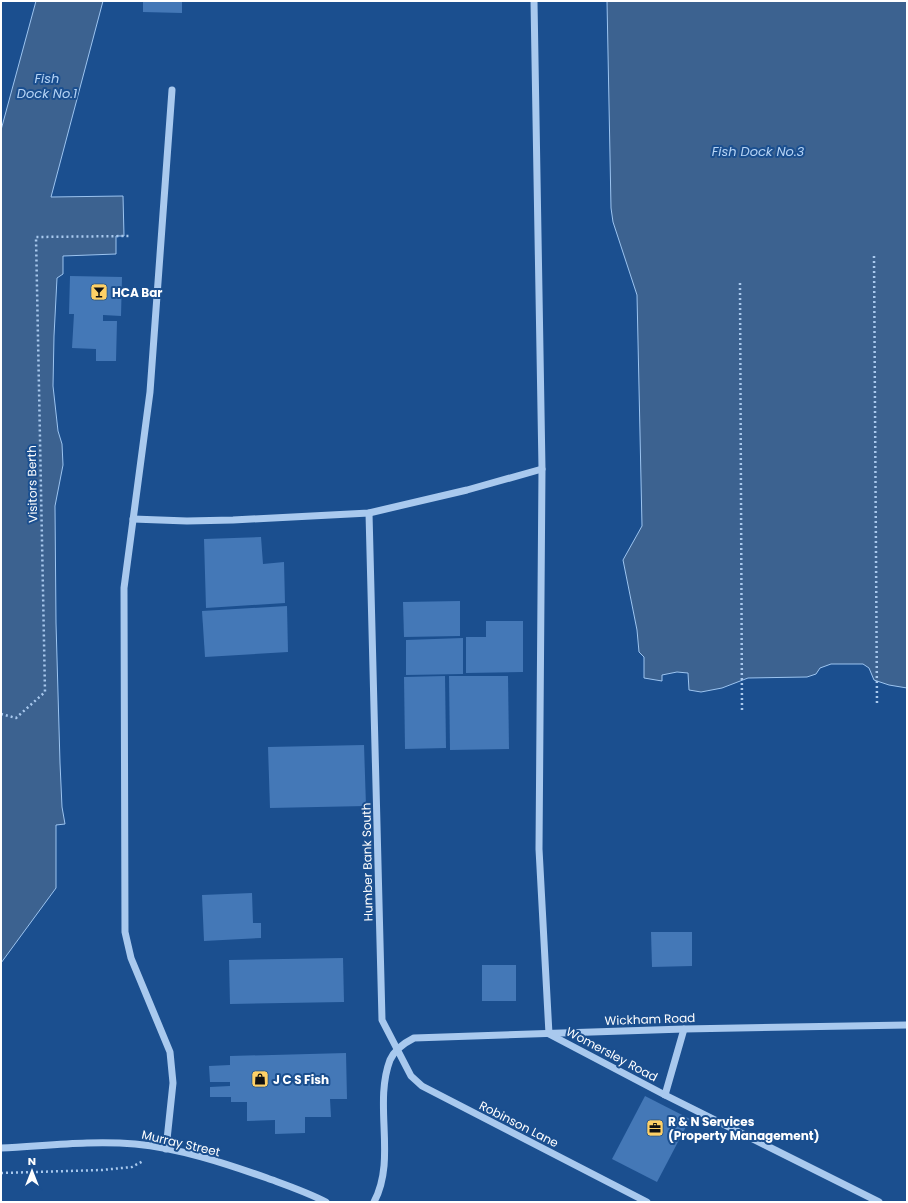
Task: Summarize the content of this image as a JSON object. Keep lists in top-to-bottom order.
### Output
{
  "streets": {
    "street": [
      "Humber Bank South",
      "Wickham Road",
      "Womersley Road",
      "Robinson Lane",
      "Murray Street"
    ],
    "path": ["Visitors Berth"]
  },
  "crossings": [
    ["Humber Bank South", "Wickham Road"],
    ["Humber Bank South", "Robinson Lane"],
    ["Wickham Road", "Womersley Road"],
    ["Wickham Road", "Robinson Lane"]
  ],
  "water": ["Fish Dock No.1", "Fish Dock No.3"],
  "places": {
    "bar": ["HCA Bar"],
    "shop": ["J C S Fish"],
    "office": ["R & N Services (Property Management)"]
  },
  "north": "top"
}
